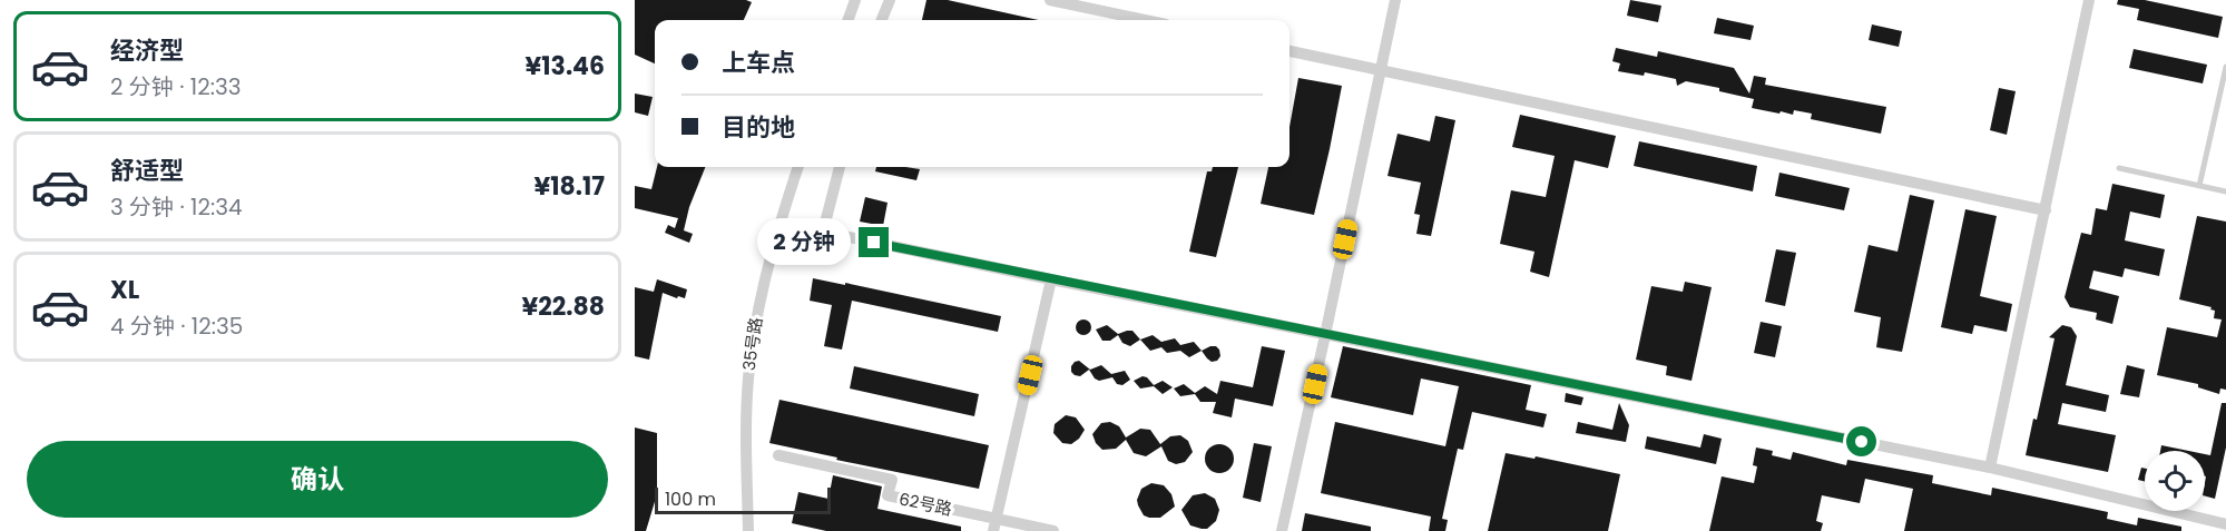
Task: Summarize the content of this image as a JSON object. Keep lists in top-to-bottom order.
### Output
{
  "streets": {
    "street": ["35号路", "62号路"]
  },
  "scale_bar": "100 m",
  "page": {
    "list": [
      {
        "name": "经济型",
        "note": "2 分钟 · 12:33",
        "value": "¥13.46"
      },
      {
        "name": "舒适型",
        "note": "3 分钟 · 12:34",
        "value": "¥18.17"
      },
      {
        "name": "XL",
        "note": "4 分钟 · 12:35",
        "value": "¥22.88"
      }
    ],
    "banner": ["上车点", "目的地"],
    "bubble": "2 分钟",
    "buttons": "确认",
    "scale": "100 m"
  }
}
